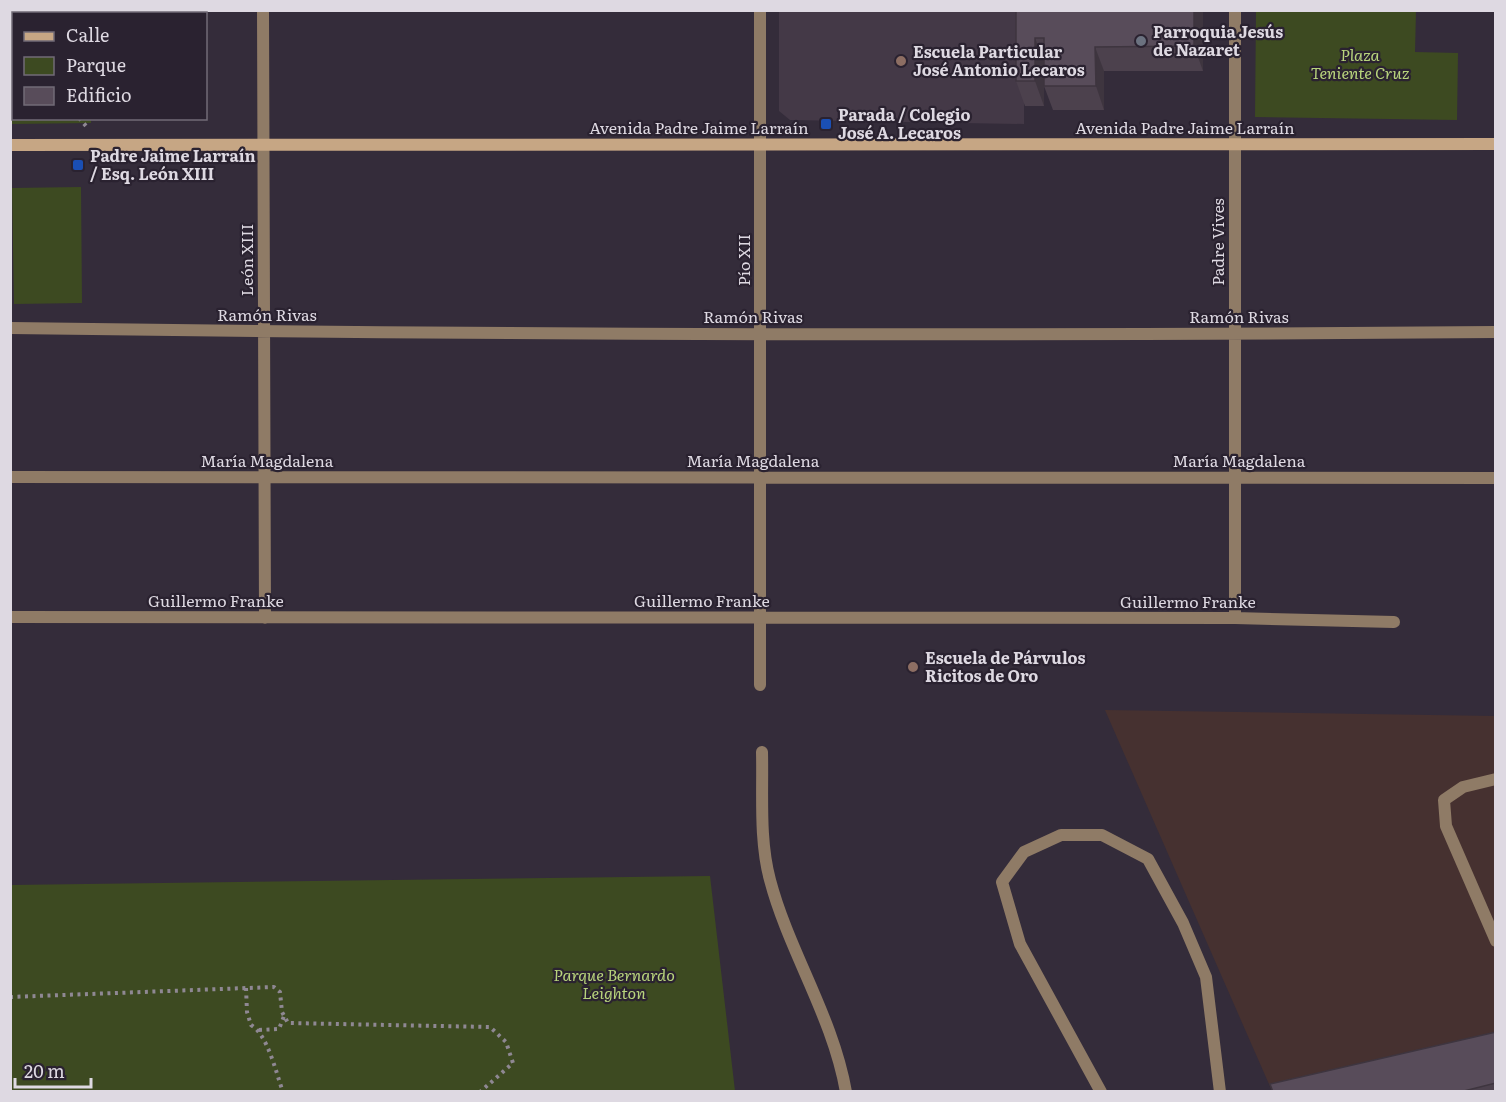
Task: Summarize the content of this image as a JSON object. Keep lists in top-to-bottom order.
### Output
{
  "streets": {
    "street": [
      "Avenida Padre Jaime Larraín",
      "Padre Vives",
      "León XIII",
      "Pío XII",
      "Ramón Rivas",
      "María Magdalena",
      "Guillermo Franke"
    ]
  },
  "crossings": [
    ["Avenida Padre Jaime Larraín", "Padre Vives"],
    ["Avenida Padre Jaime Larraín", "León XIII"],
    ["Avenida Padre Jaime Larraín", "Pío XII"],
    ["Padre Vives", "Ramón Rivas"],
    ["Padre Vives", "María Magdalena"],
    ["Padre Vives", "Guillermo Franke"],
    ["León XIII", "Ramón Rivas"],
    ["León XIII", "María Magdalena"],
    ["León XIII", "Guillermo Franke"],
    ["Pío XII", "Ramón Rivas"],
    ["Pío XII", "María Magdalena"],
    ["Pío XII", "Guillermo Franke"]
  ],
  "parks": ["Plaza Teniente Cruz", "Parque Bernardo Leighton"],
  "places": {
    "other": ["Parroquia Jesús de Nazaret", "Escuela Particular José Antonio Lecaros", "Escuela de Párvulos Ricitos de Oro"],
    "transit": ["Parada / Colegio José A. Lecaros", "Padre Jaime Larraín / Esq. León XIII"]
  },
  "legend": ["Calle", "Parque", "Edificio"],
  "scale_bar": "20 m"
}
